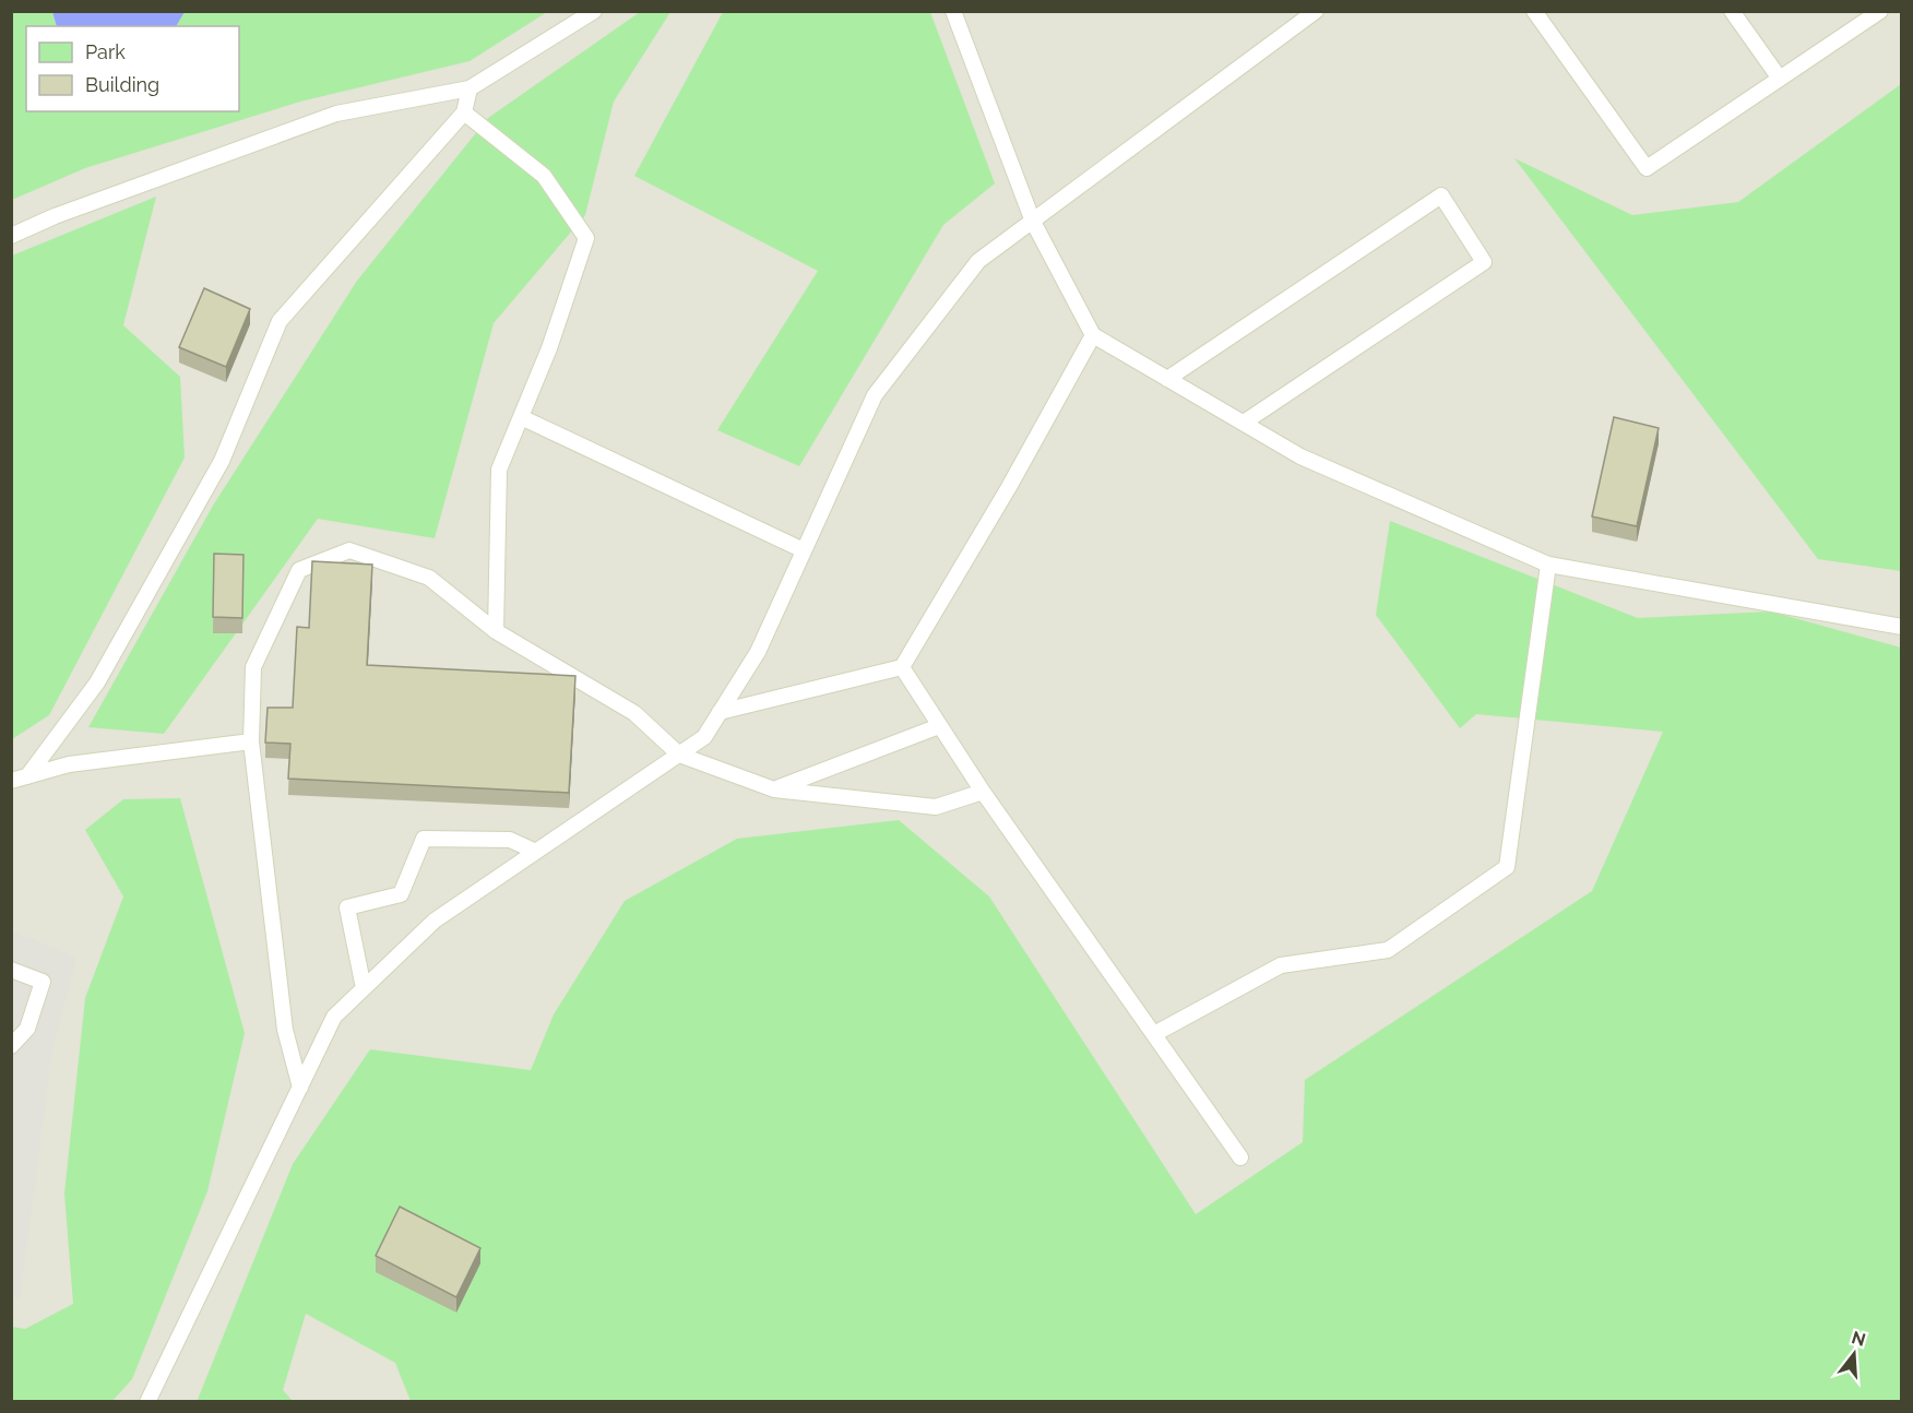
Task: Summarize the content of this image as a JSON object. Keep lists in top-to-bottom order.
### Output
{
  "legend": ["Park", "Building"],
  "north": "top"
}
